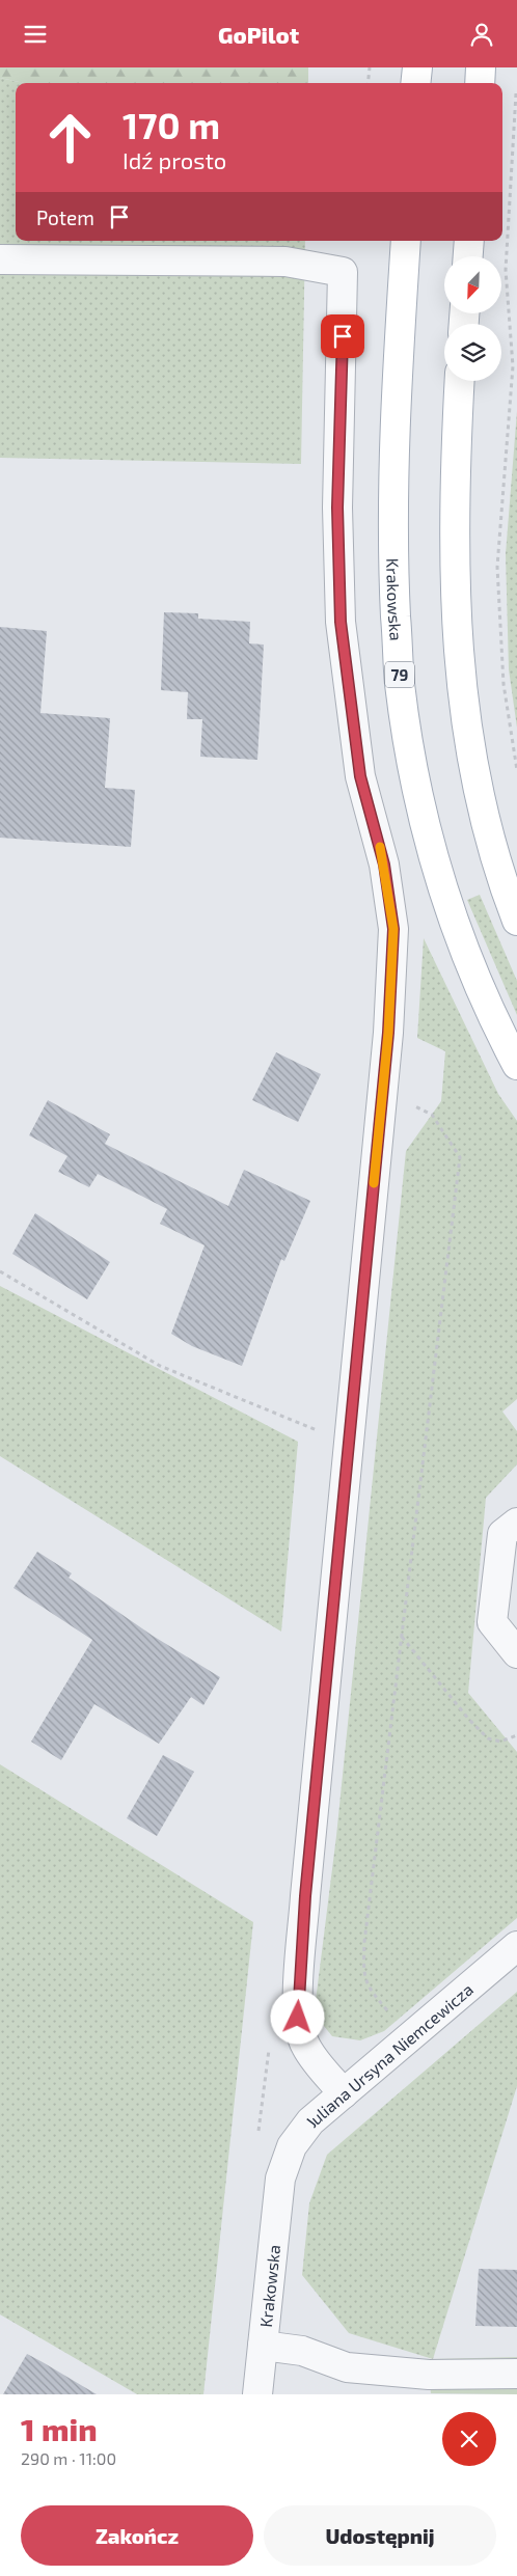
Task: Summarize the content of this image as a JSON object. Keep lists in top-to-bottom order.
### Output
{
  "streets": {
    "main road": ["Krakowska", "79"],
    "street": ["Juliana Ursyna Niemcewicza"]
  },
  "crossings": [
    ["Krakowska", "Juliana Ursyna Niemcewicza"]
  ],
  "north": "bottom left",
  "page": {
    "header": "GoPilot",
    "turn": ["170 m", "Idź prosto"],
    "then": "Potem",
    "heading": ["1 min", "290 m · 11:00"],
    "buttons": ["Zakończ", "Udostępnij"]
  }
}
